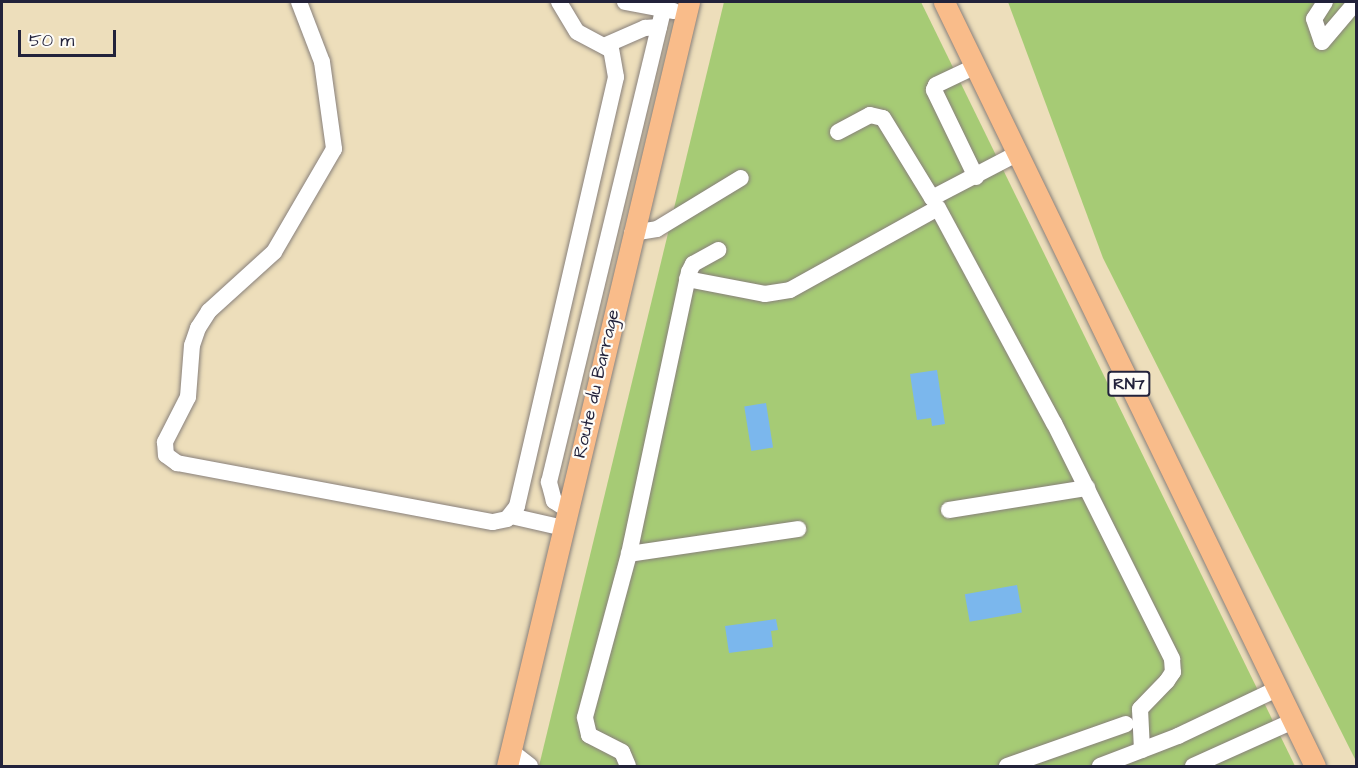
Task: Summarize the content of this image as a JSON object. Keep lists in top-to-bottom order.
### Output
{
  "streets": {
    "main road": ["Route du Barrage", "RN7"]
  },
  "scale_bar": "50 m"
}
